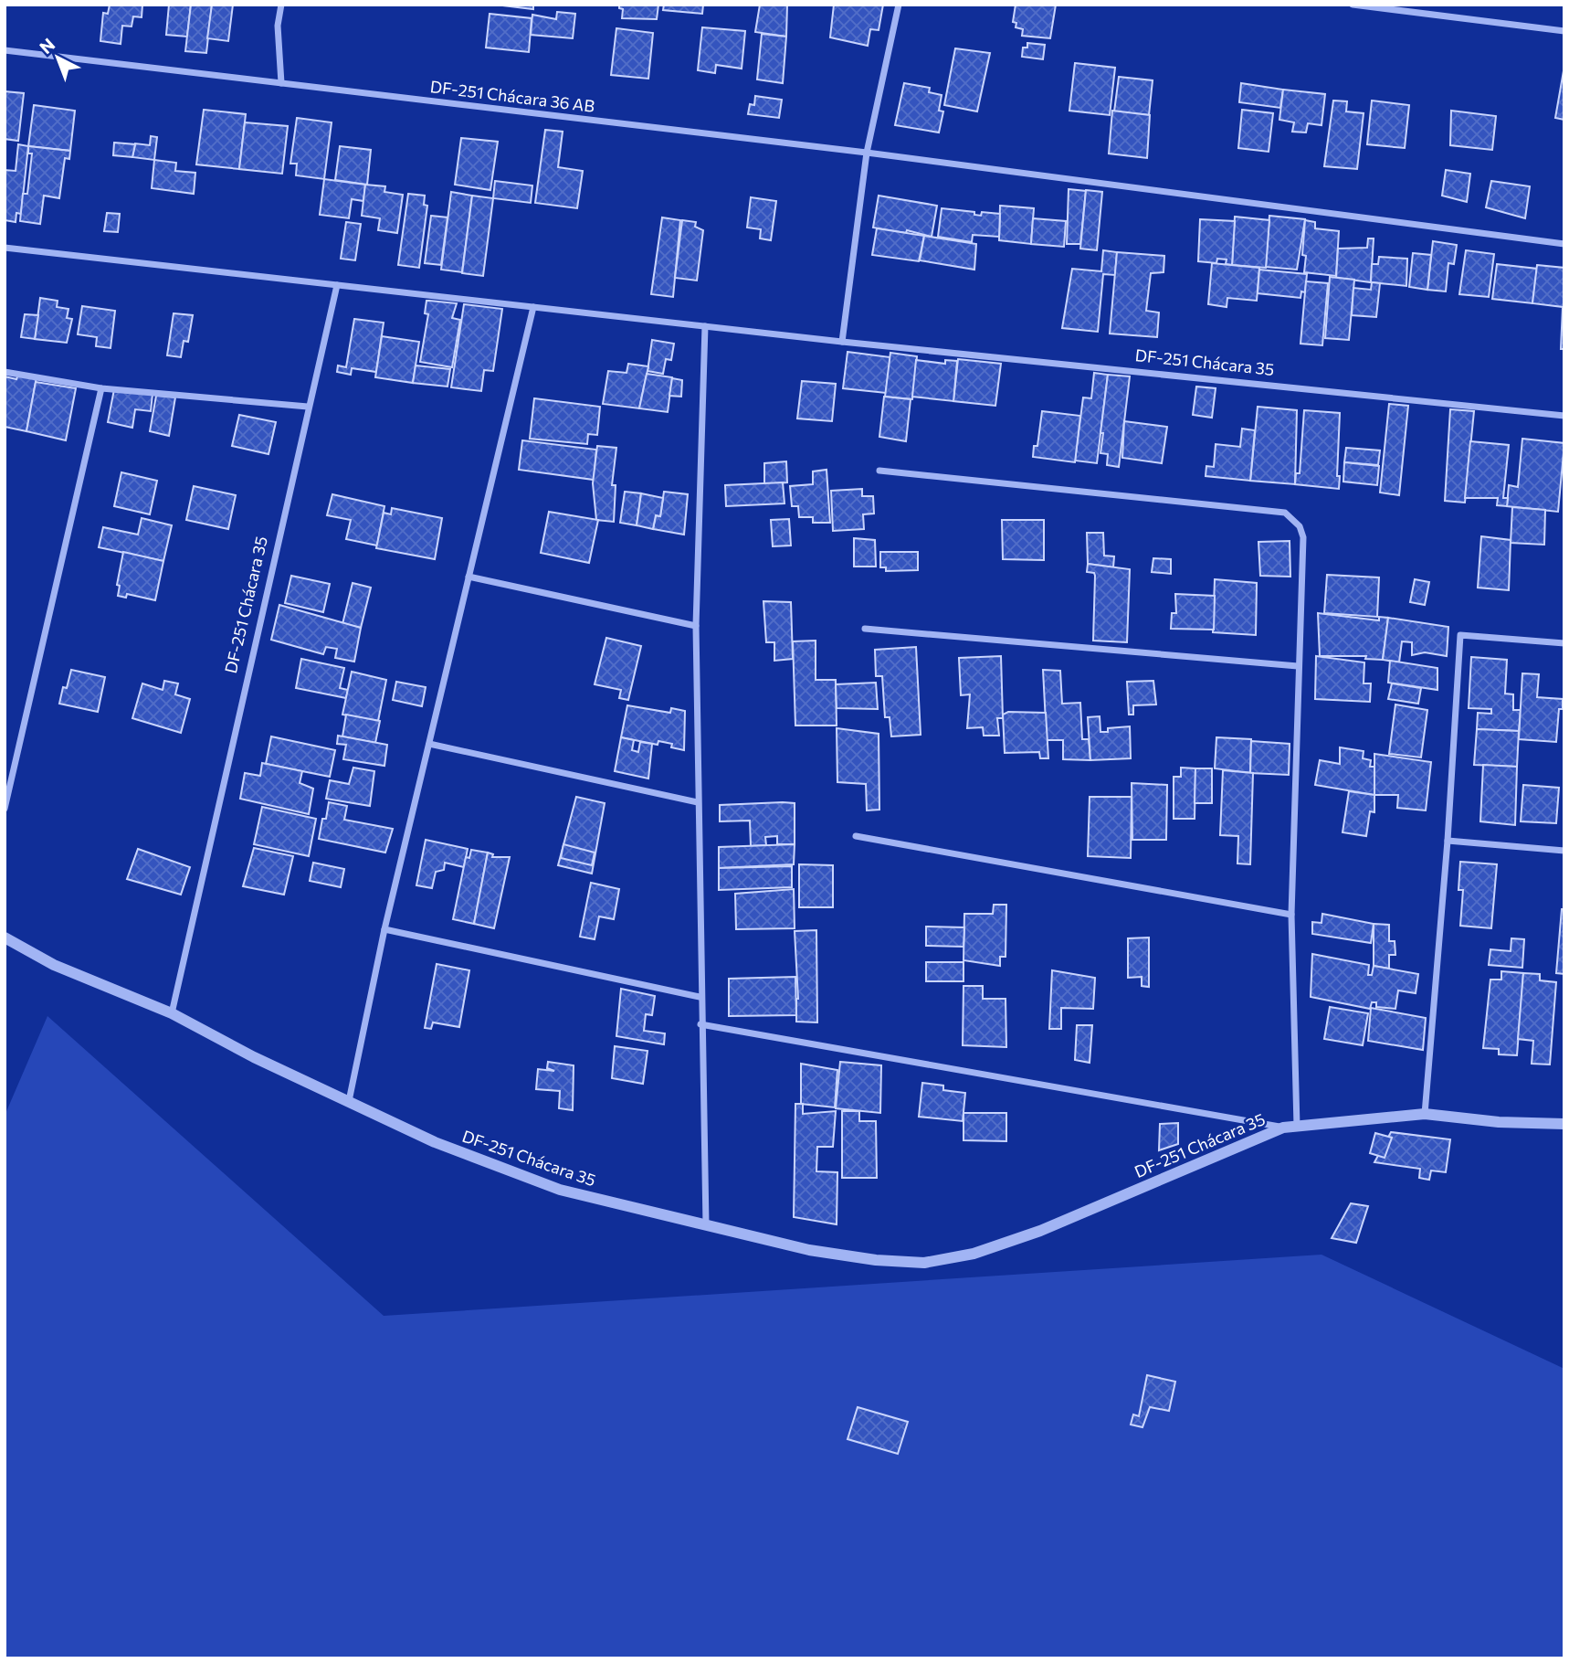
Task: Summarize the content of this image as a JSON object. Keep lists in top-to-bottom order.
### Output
{
  "streets": {
    "street": ["DF-251 Chácara 36 AB", "DF-251 Chácara 35"]
  },
  "north": "top left"
}
